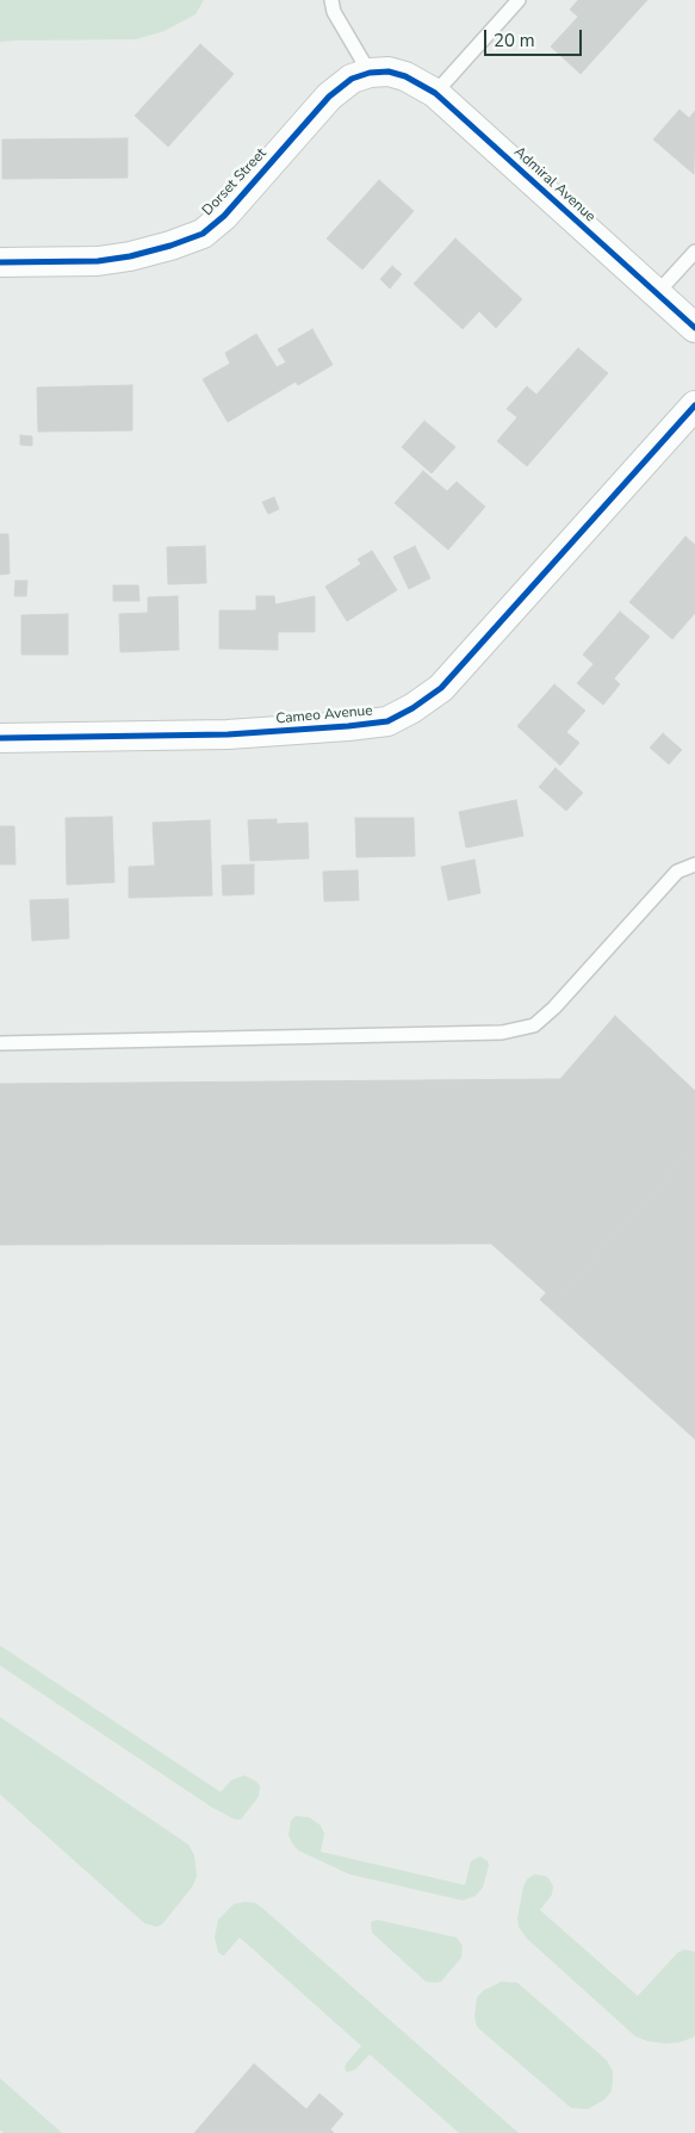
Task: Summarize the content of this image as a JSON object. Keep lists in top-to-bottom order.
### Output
{
  "streets": {
    "street": ["Dorset Street", "Admiral Avenue", "Cameo Avenue"]
  },
  "crossings": [
    ["Dorset Street", "Admiral Avenue"]
  ],
  "scale_bar": "20 m"
}
